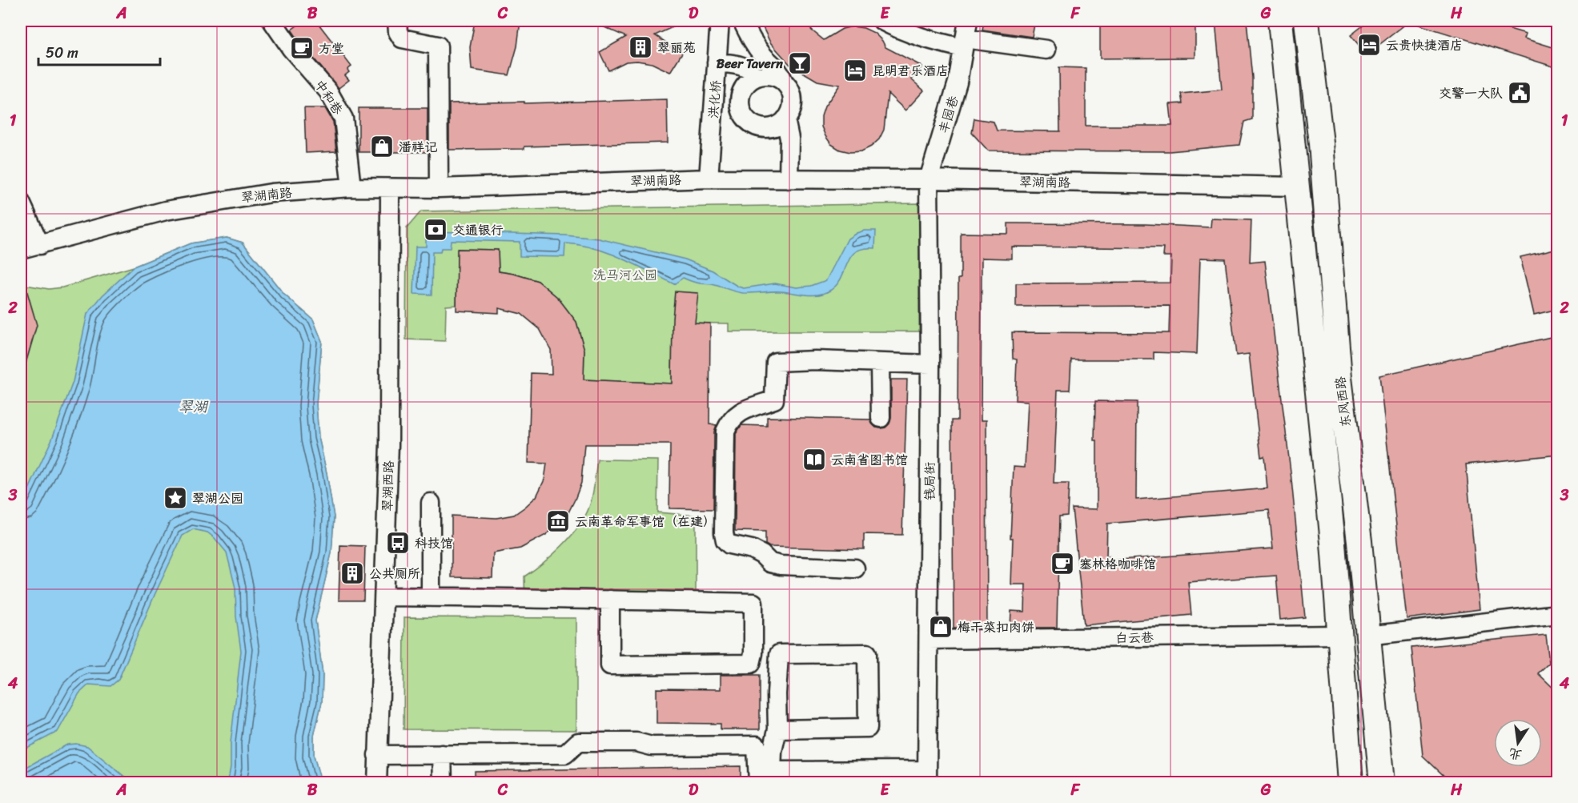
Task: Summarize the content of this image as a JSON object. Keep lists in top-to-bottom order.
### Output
{
  "streets": {
    "main road": ["东风西路"],
    "street": [
      "中和巷",
      "洪化桥",
      "丰园巷",
      "翠湖南路",
      "钱局街",
      "翠湖西路",
      "白云巷"
    ]
  },
  "crossings": [
    ["中和巷", "翠湖南路"],
    ["洪化桥", "翠湖南路"],
    ["丰园巷", "翠湖南路"],
    ["丰园巷", "钱局街"],
    ["翠湖南路", "东风西路"],
    ["翠湖南路", "钱局街"],
    ["翠湖南路", "翠湖西路"],
    ["东风西路", "白云巷"],
    ["钱局街", "白云巷"]
  ],
  "water": ["翠湖"],
  "parks": ["洗马河公园"],
  "places": {
    "hotel": ["云贵快捷酒店", "昆明君乐酒店"],
    "building": ["翠丽苑", "公共厕所"],
    "cafe": ["方堂", "塞林格咖啡馆"],
    "bar": ["Beer Tavern"],
    "public building": ["交警一大队"],
    "shop": ["潘祥记", "梅干菜扣肉饼"],
    "bank": ["交通银行"],
    "library": ["云南省图书馆"],
    "place": ["翠湖公园"],
    "museum": ["云南革命军事馆（在建）"],
    "bus stop": ["科技馆"]
  },
  "scale_bar": "50 m",
  "north": "bottom",
  "grid": {
    "columns": [
      "A",
      "B",
      "C",
      "D",
      "E",
      "F",
      "G",
      "H"
    ],
    "rows": [
      "1",
      "2",
      "3",
      "4"
    ]
  }
}
